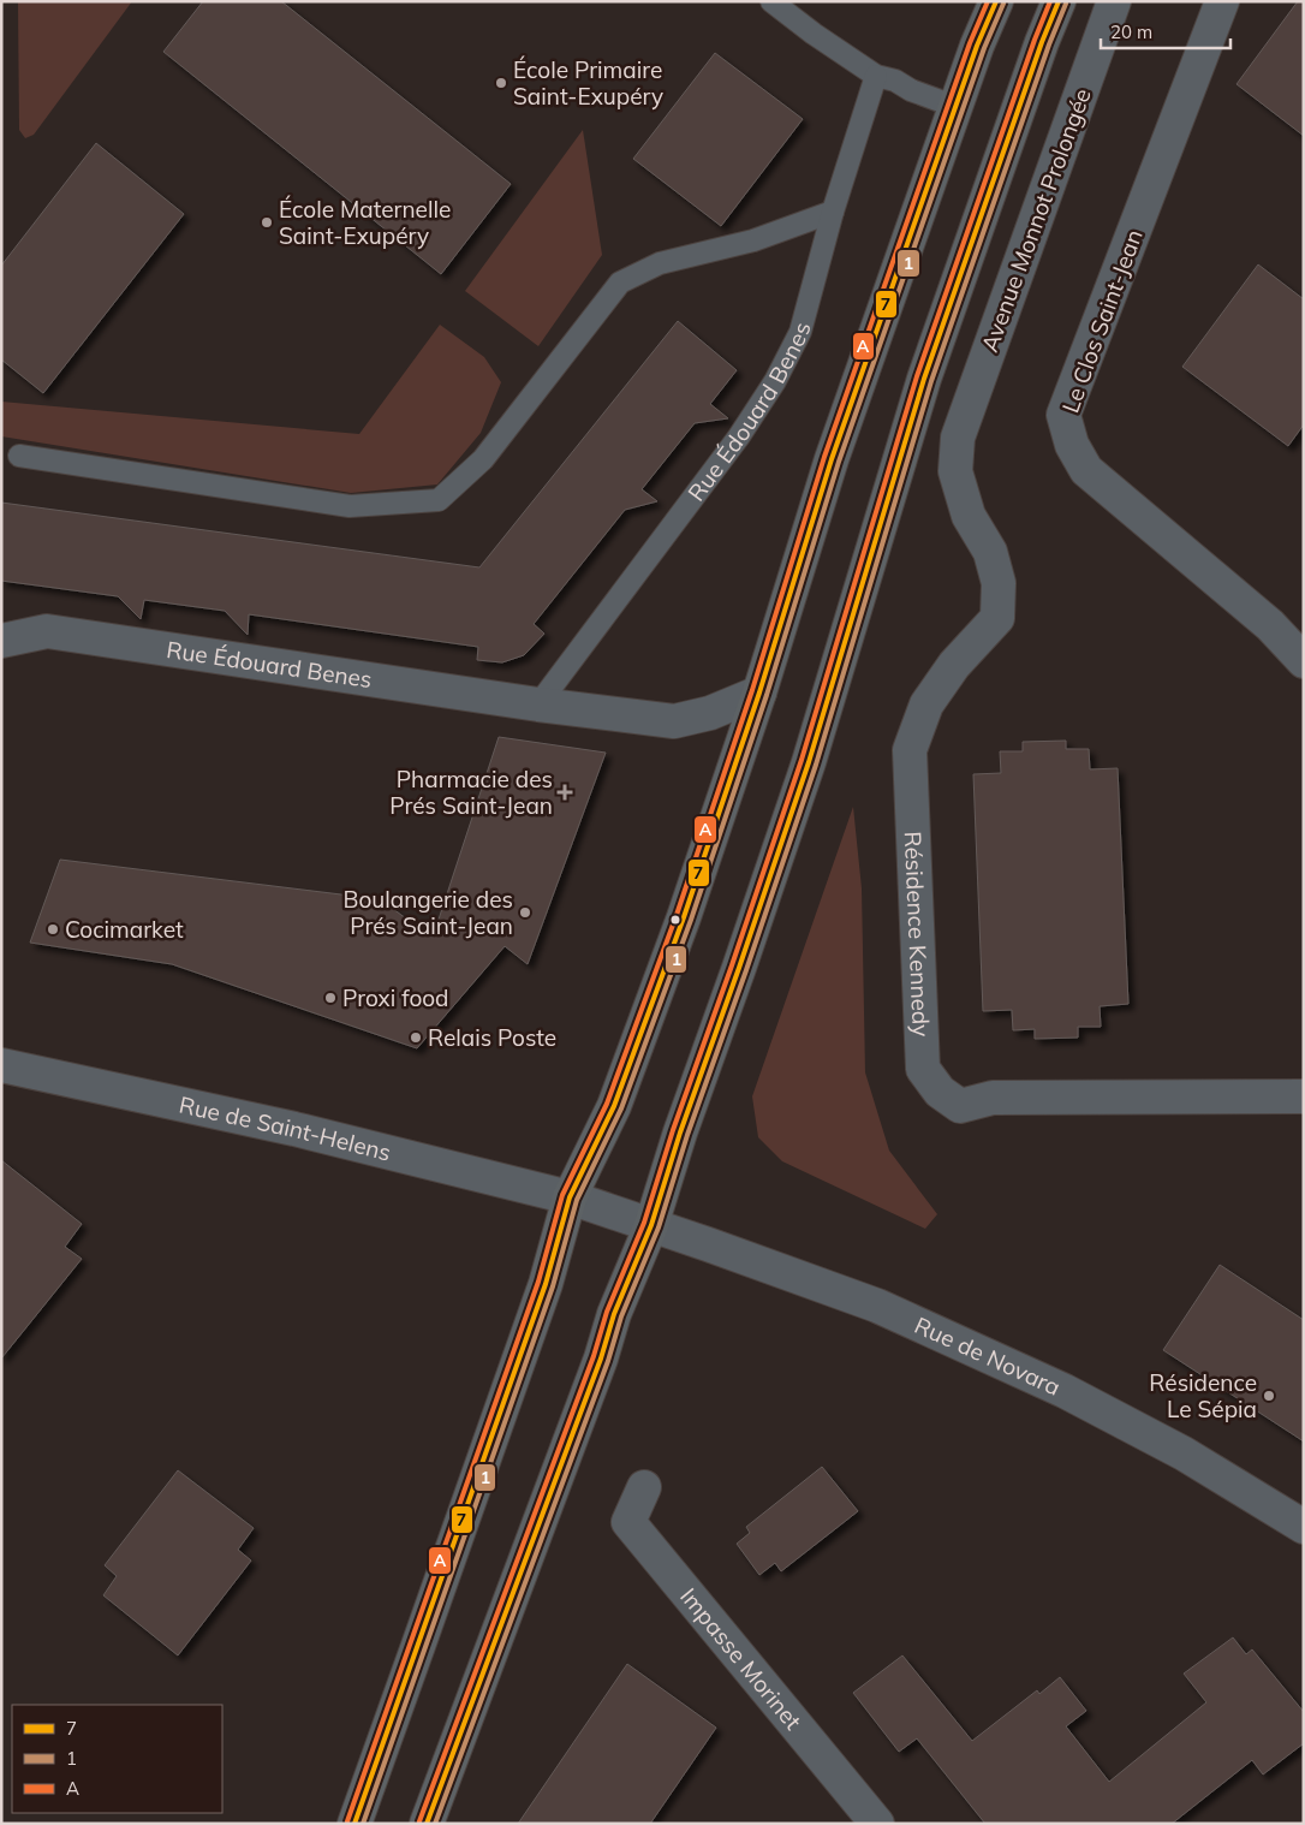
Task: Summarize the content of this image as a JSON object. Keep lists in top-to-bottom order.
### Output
{
  "streets": {
    "street": [
      "Avenue Monnot Prolongée",
      "Le Clos Saint-Jean",
      "Rue Édouard Benes",
      "Résidence Kennedy",
      "Rue de Saint-Helens",
      "Rue de Novara",
      "Impasse Morinet"
    ]
  },
  "crossings": [
    ["Avenue Monnot Prolongée", "Résidence Kennedy"],
    ["Rue de Saint-Helens", "Rue de Novara"]
  ],
  "places": {
    "other": [
      "École Primaire Saint-Exupéry",
      "École Maternelle Saint-Exupéry",
      "Boulangerie des Prés Saint-Jean",
      "Cocimarket",
      "Proxi food",
      "Relais Poste",
      "Résidence Le Sépia"
    ],
    "health": ["Pharmacie des Prés Saint-Jean"]
  },
  "lines": ["transit line 7", "transit line A", "transit line 1"],
  "legend": ["7", "1", "A"],
  "scale_bar": "20 m"
}
